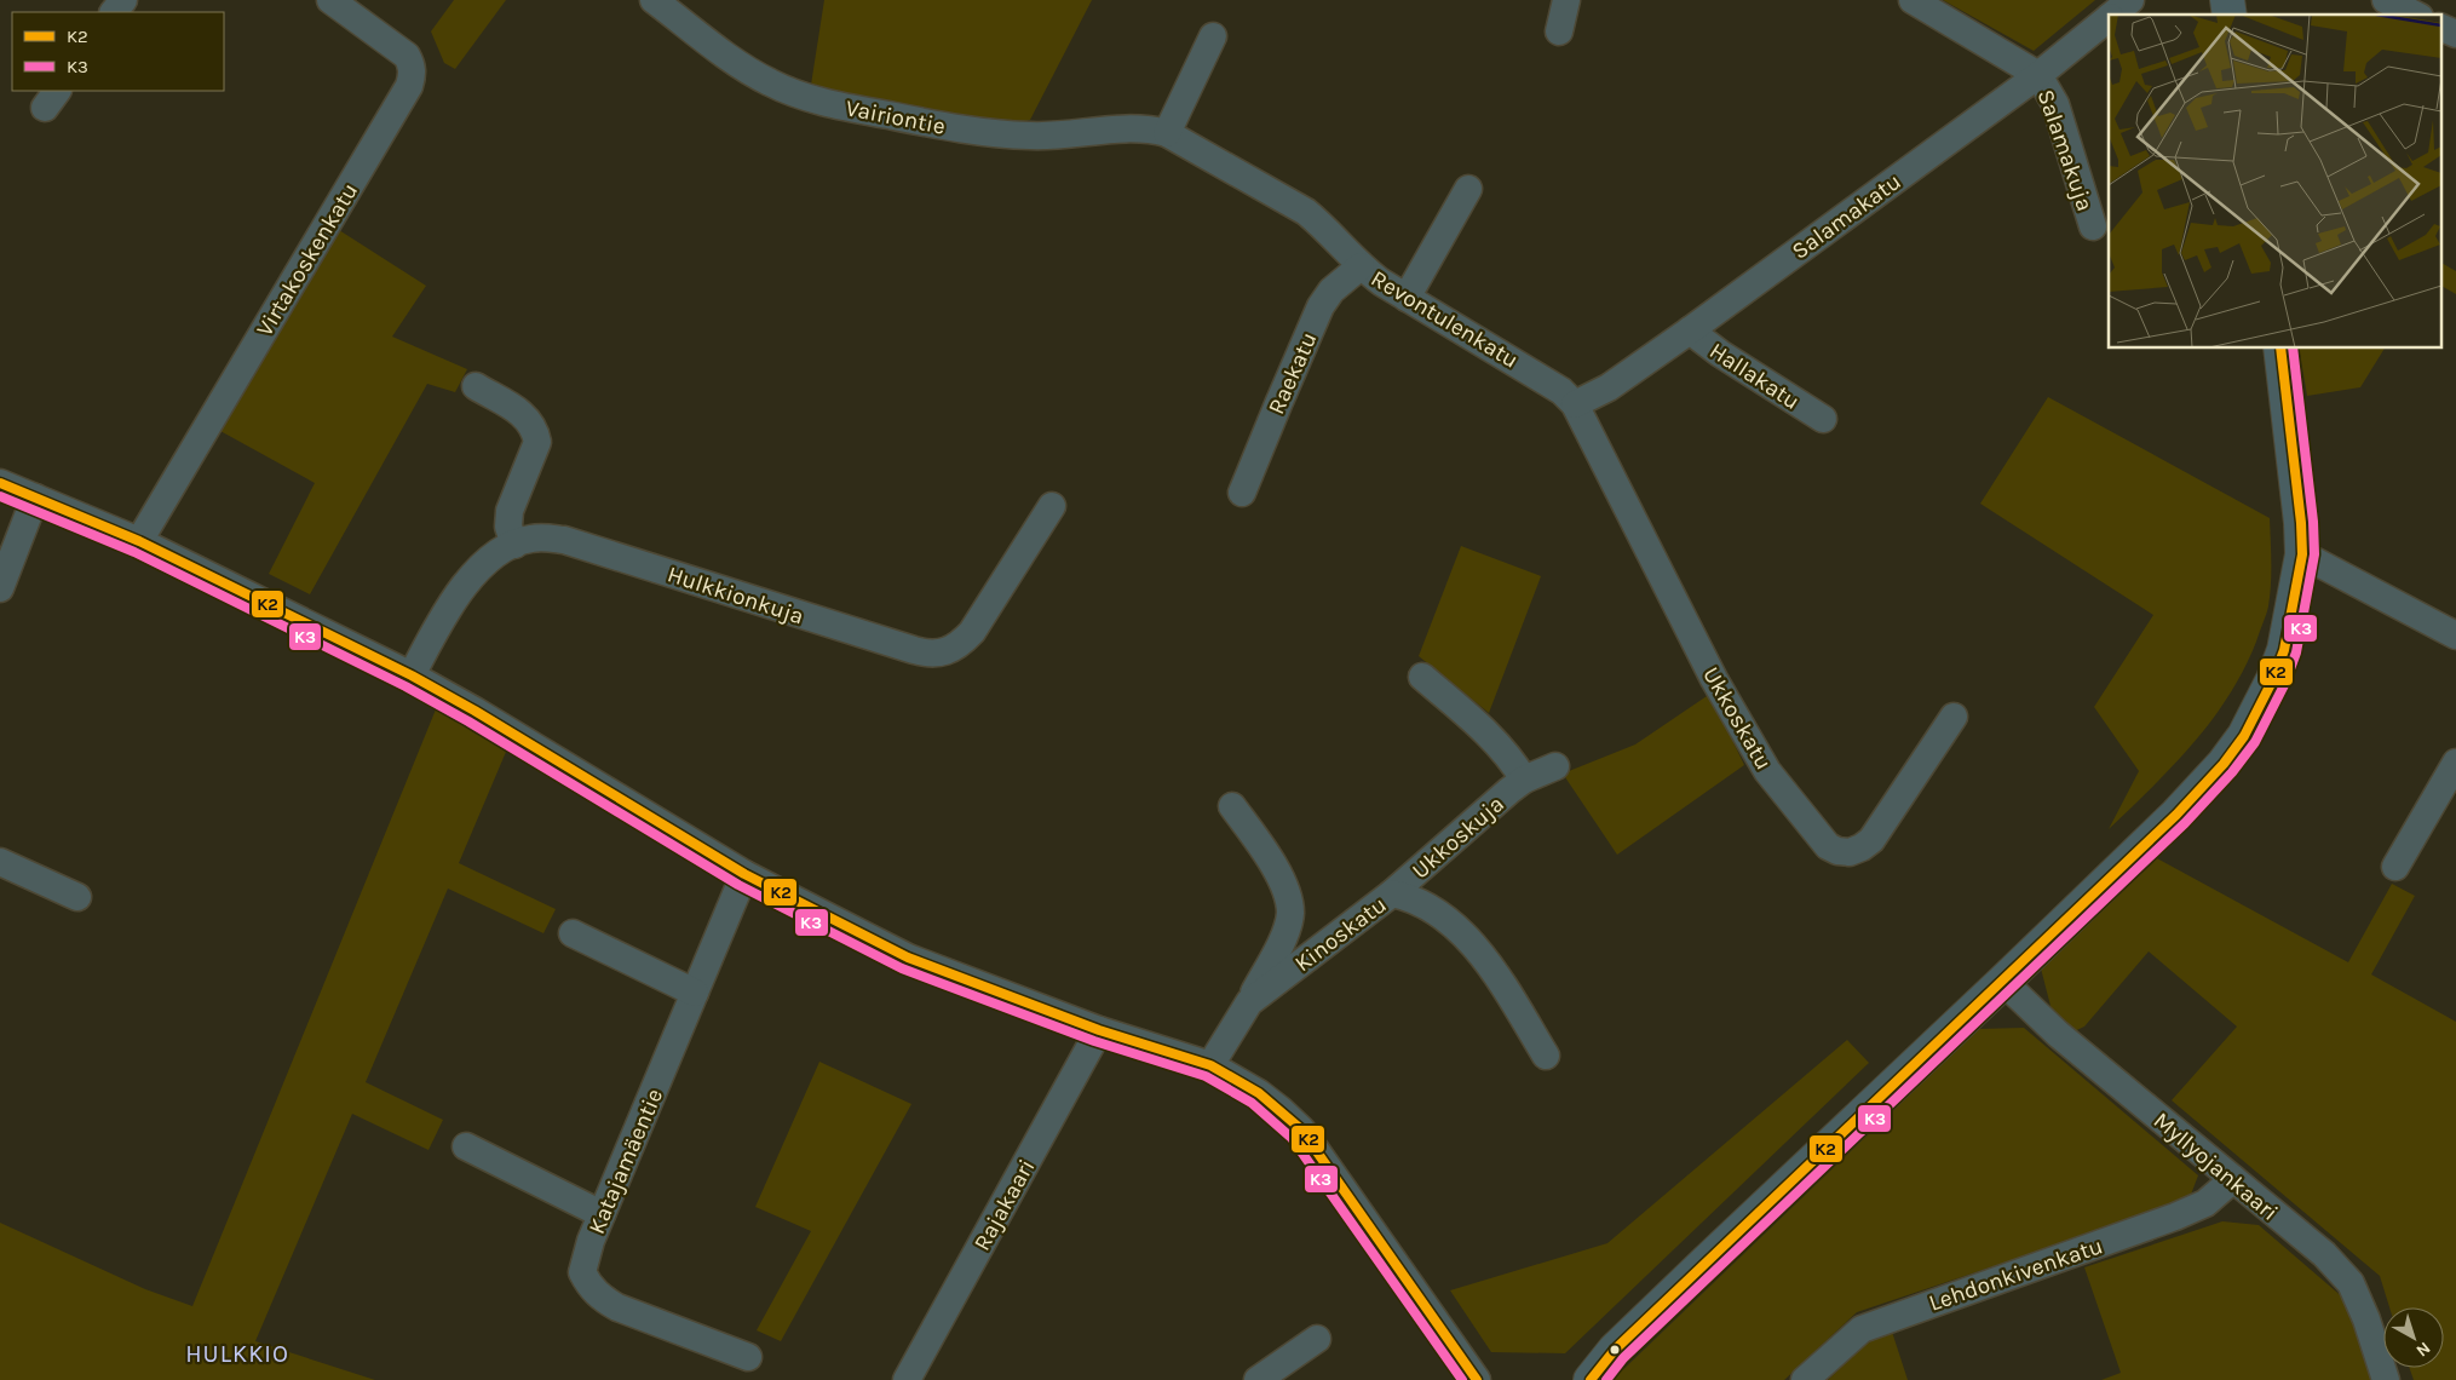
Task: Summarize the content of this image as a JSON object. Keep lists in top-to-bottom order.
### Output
{
  "streets": {
    "street": [
      "Vairiontie",
      "Salamakuja",
      "Salamakatu",
      "Virtakoskenkatu",
      "Revontulenkatu",
      "Raekatu",
      "Hallakatu",
      "Hulkkionkuja",
      "Ukkoskatu",
      "Ukkoskuja",
      "Kinoskatu",
      "Katajamäentie",
      "Myllyojankaari",
      "Rajakaari",
      "Lehdonkivenkatu"
    ]
  },
  "crossings": [
    ["Vairiontie", "Revontulenkatu"],
    ["Salamakuja", "Salamakatu"],
    ["Salamakatu", "Revontulenkatu"],
    ["Salamakatu", "Hallakatu"],
    ["Salamakatu", "Ukkoskatu"],
    ["Revontulenkatu", "Raekatu"],
    ["Revontulenkatu", "Ukkoskatu"],
    ["Ukkoskuja", "Kinoskatu"],
    ["Myllyojankaari", "Lehdonkivenkatu"]
  ],
  "districts": ["HULKKIO"],
  "lines": ["transit line K2", "transit line K3"],
  "legend": ["K2", "K3"],
  "north": "bottom right"
}
